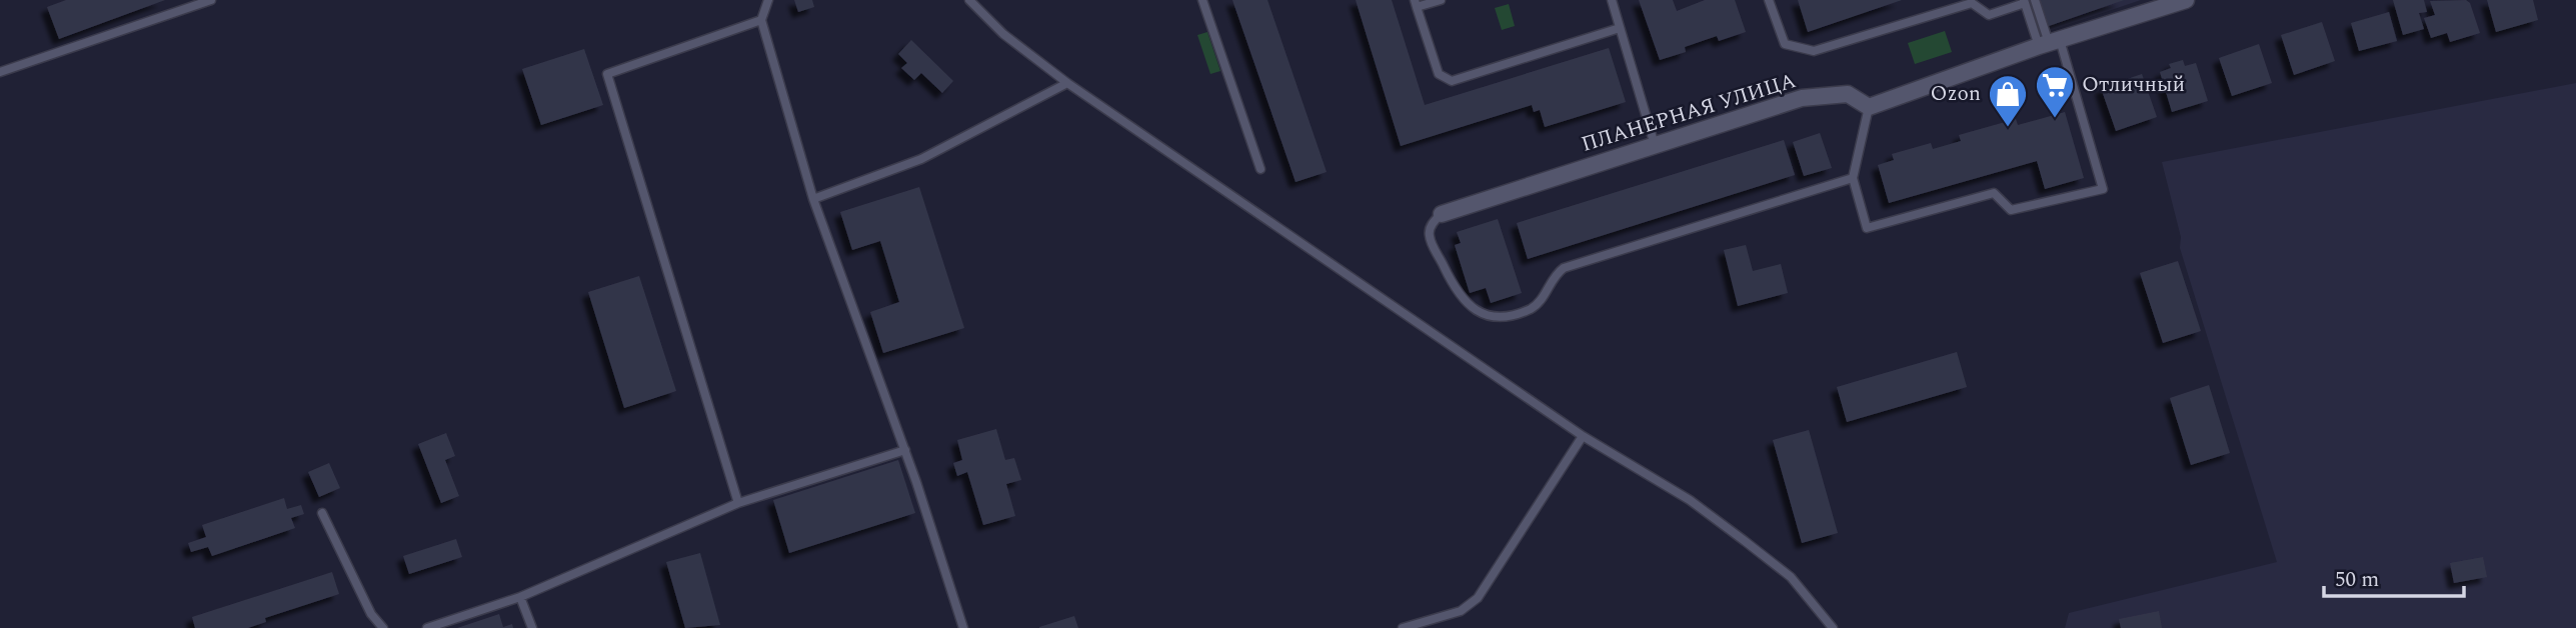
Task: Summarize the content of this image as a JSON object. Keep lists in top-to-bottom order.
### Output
{
  "streets": {
    "street": ["ПЛАНЕРНАЯ УЛИЦА"]
  },
  "places": {
    "supermarket": ["Отличный"],
    "shop": ["Ozon"]
  },
  "scale_bar": "50 m"
}
